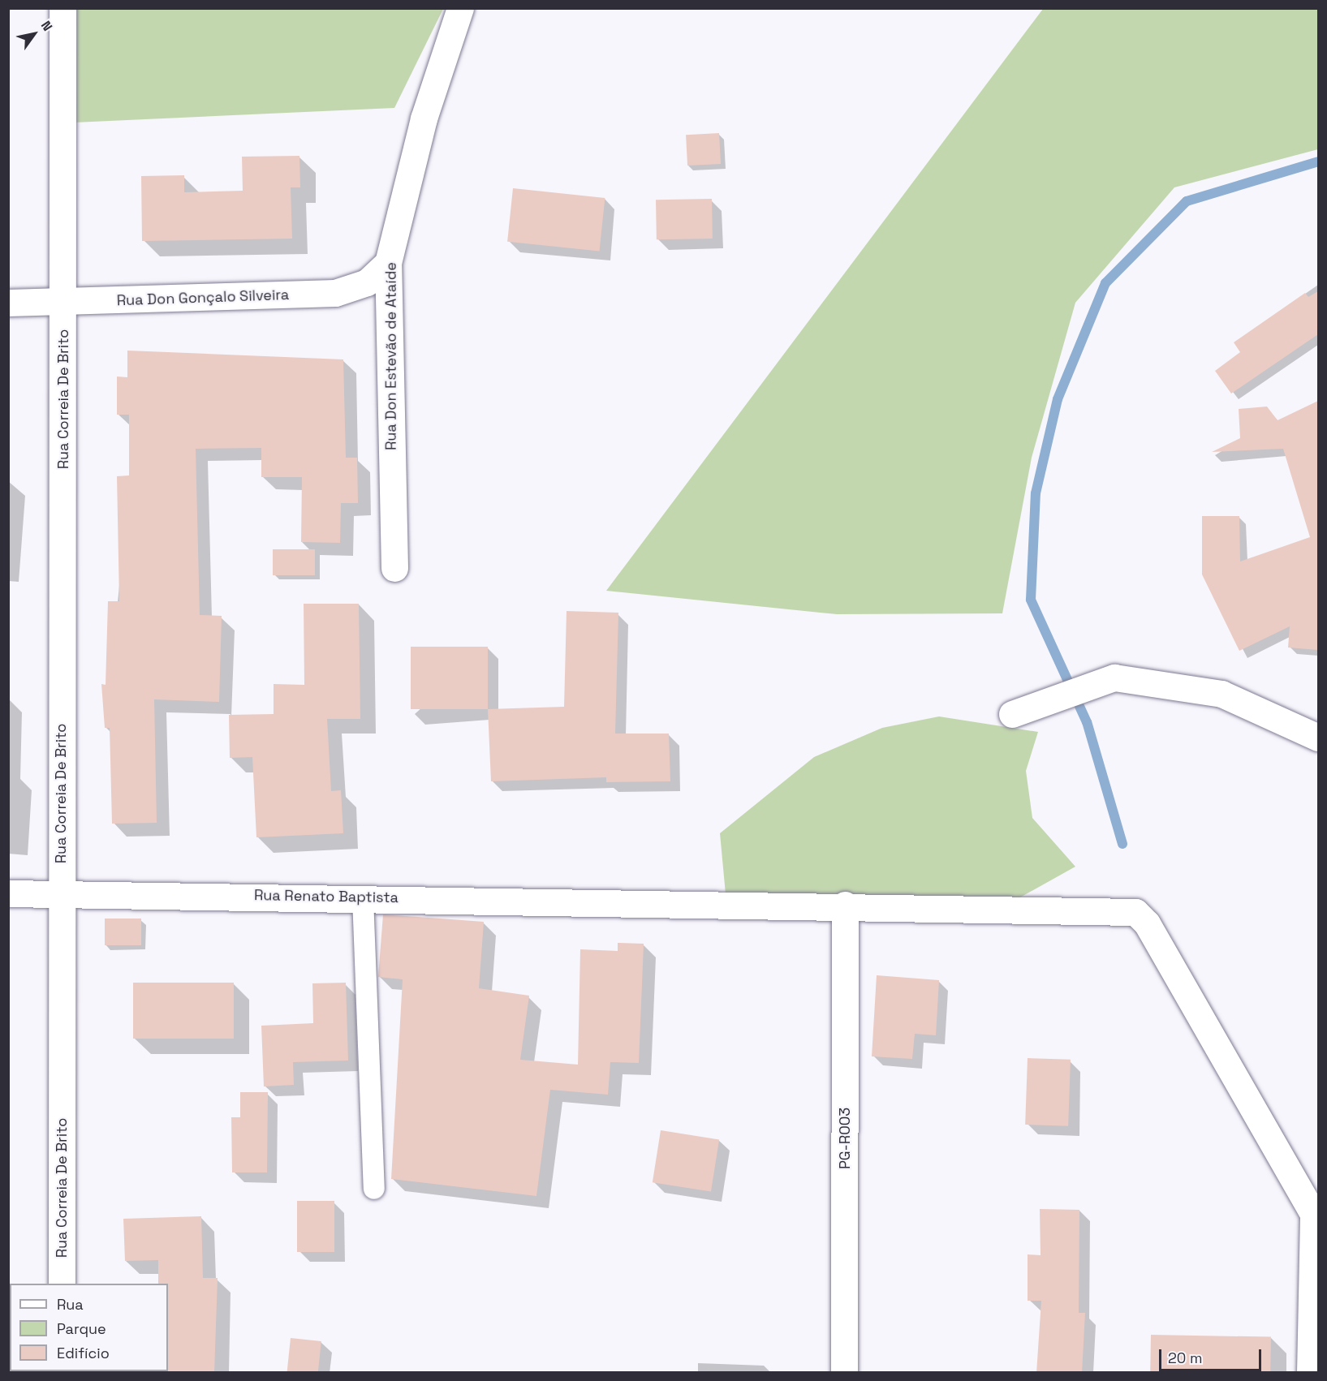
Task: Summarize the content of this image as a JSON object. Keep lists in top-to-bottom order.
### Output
{
  "streets": {
    "street": [
      "Rua Don Gonçalo Silveira",
      "Rua Don Estevão de Ataíde",
      "Rua Correia De Brito",
      "Rua Renato Baptista",
      "PG-R003"
    ]
  },
  "crossings": [
    ["Rua Don Gonçalo Silveira", "Rua Don Estevão de Ataíde"],
    ["Rua Don Gonçalo Silveira", "Rua Correia De Brito"],
    ["Rua Correia De Brito", "Rua Renato Baptista"],
    ["Rua Renato Baptista", "PG-R003"]
  ],
  "legend": ["Rua", "Parque", "Edifício"],
  "scale_bar": "20 m",
  "north": "top right"
}
